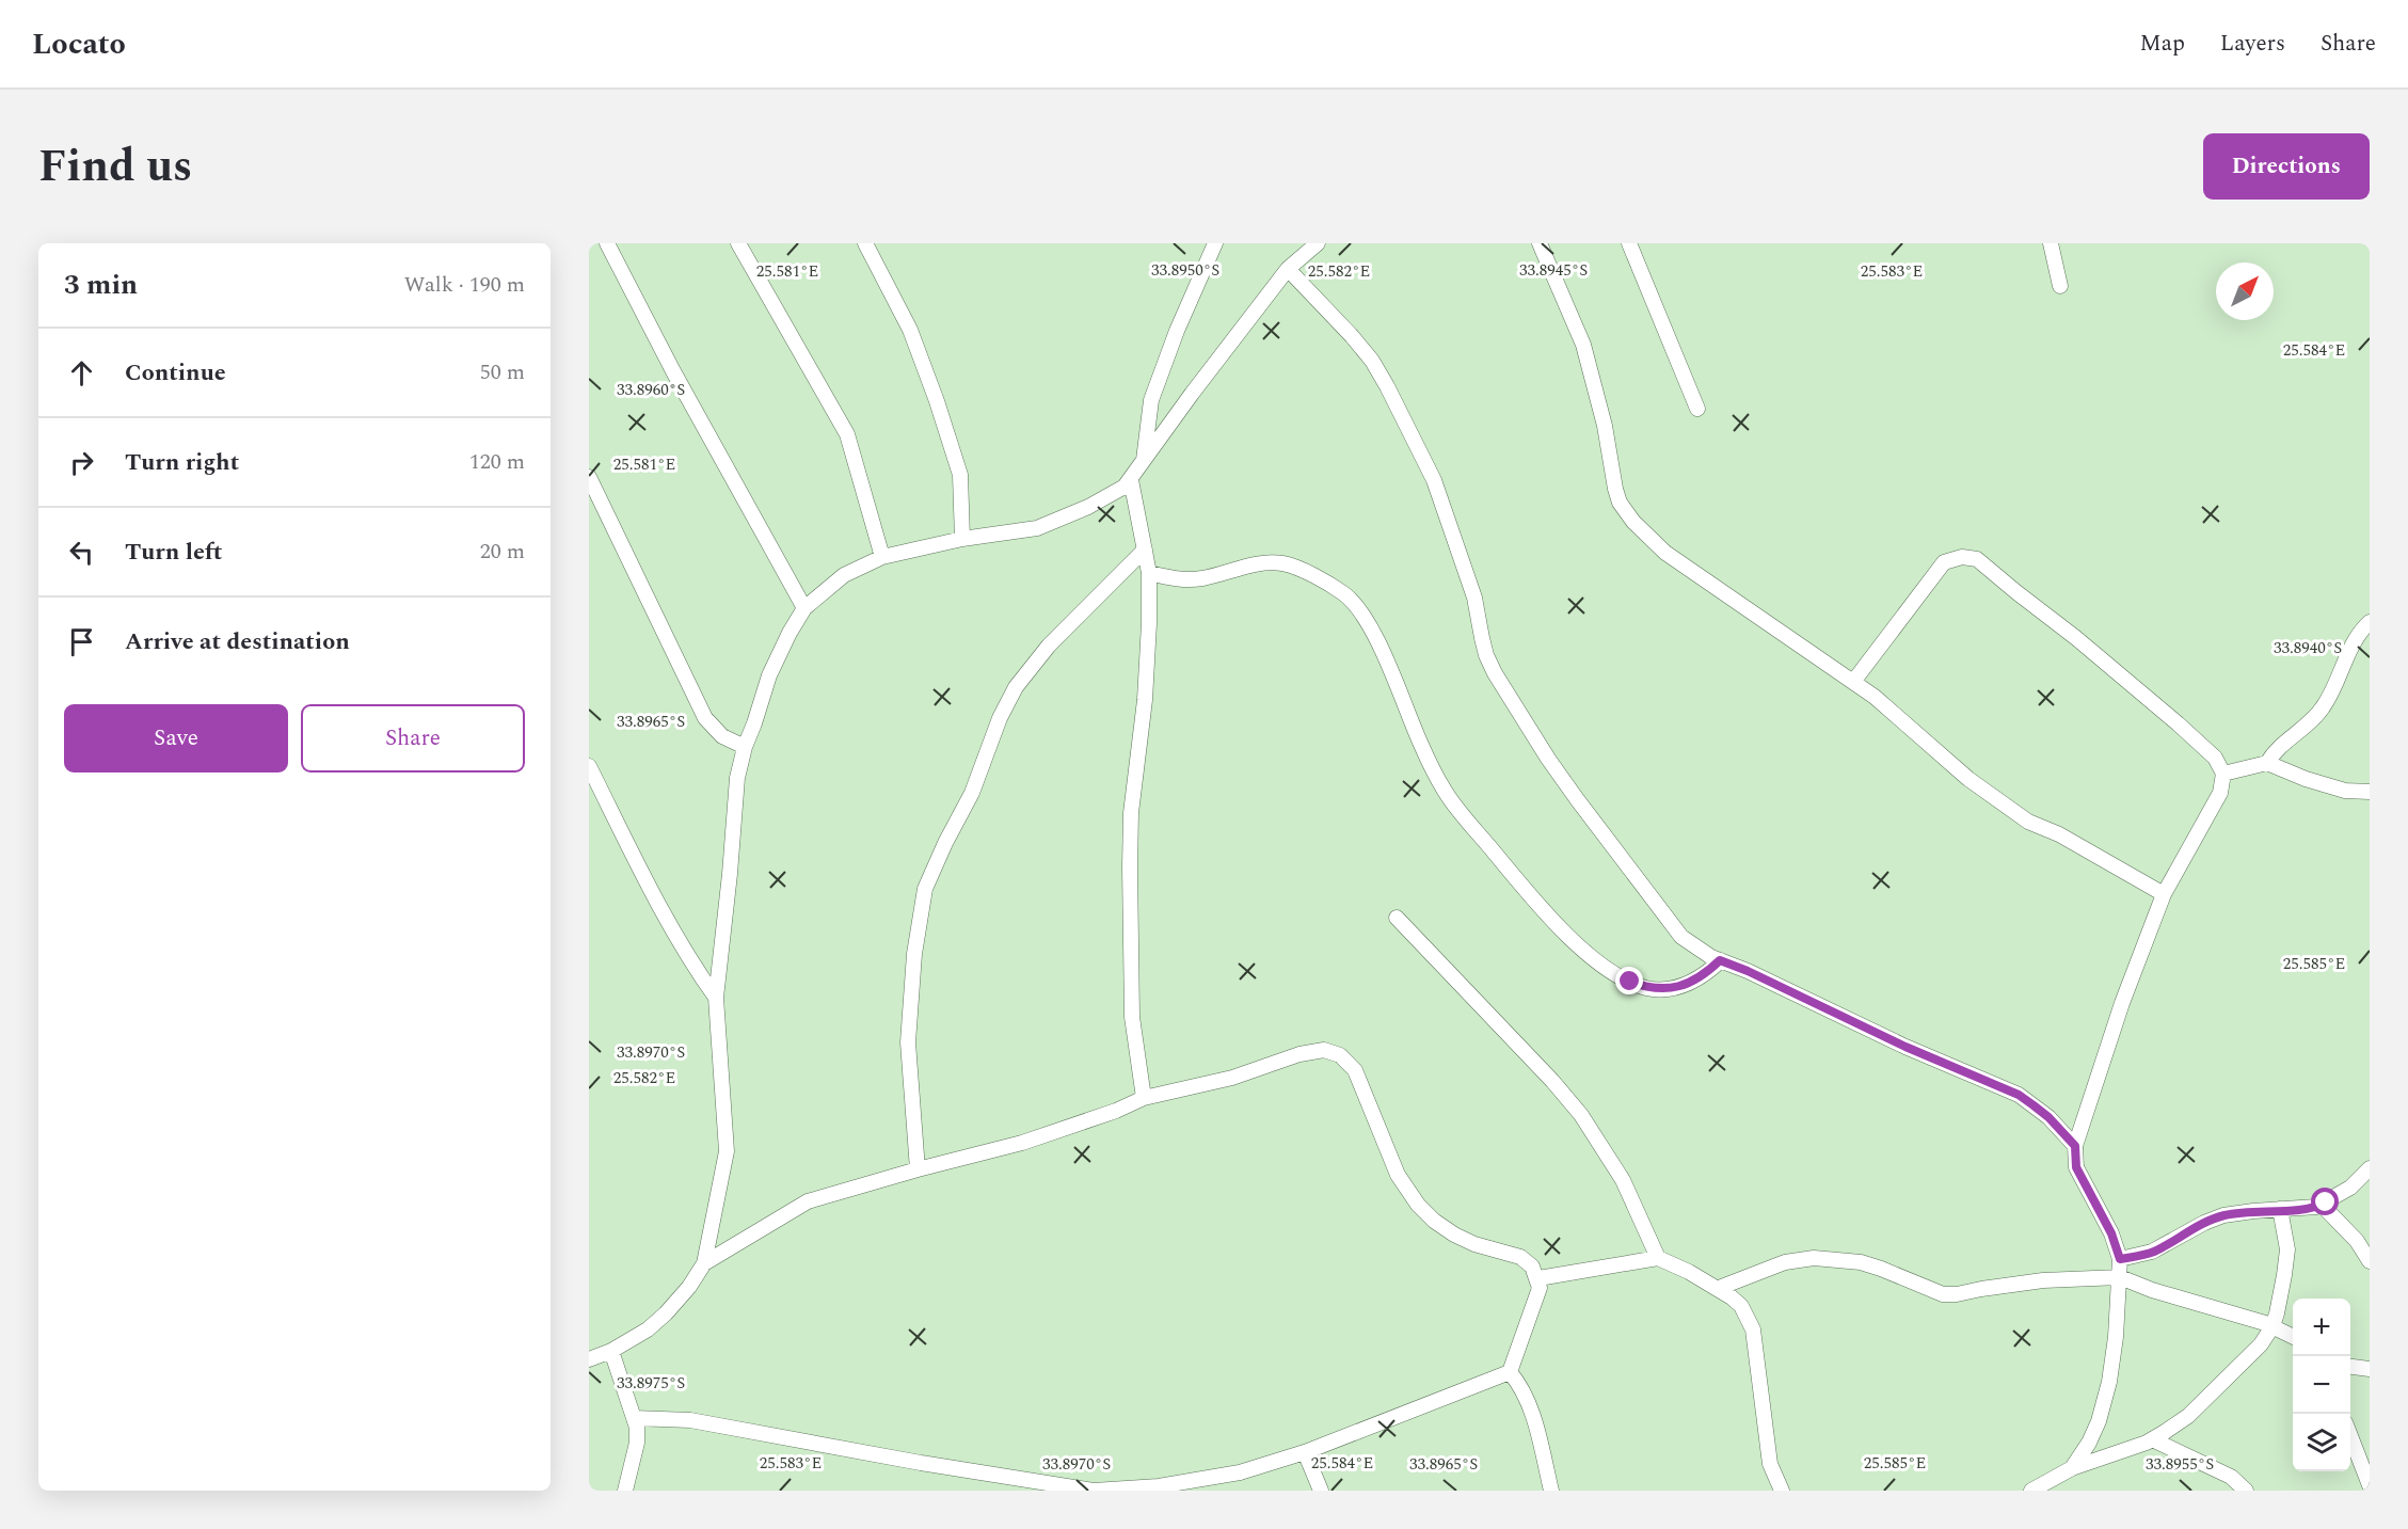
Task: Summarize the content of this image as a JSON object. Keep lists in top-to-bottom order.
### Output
{
  "north": "top right",
  "page": {
    "header": "Locato",
    "nav": ["Map", "Layers", "Share"],
    "title": "Find us",
    "buttons": [
      "Directions",
      ["Save", "Share"]
    ],
    "heading": ["3 min", "Walk · 190 m"],
    "list": [
      ["Continue", "50 m"],
      ["Turn right", "120 m"],
      ["Turn left", "20 m"],
      "Arrive at destination"
    ],
    "map_buttons": ["+", "−"]
  },
  "coordinates": [
    "33.8950°S",
    "33.8945°S",
    "25.581°E",
    "25.582°E",
    "25.583°E",
    "25.584°E",
    "33.8960°S",
    "33.8940°S",
    "33.8965°S",
    "25.585°E",
    "33.8970°S",
    "33.8975°S",
    "33.8955°S"
  ]
}
